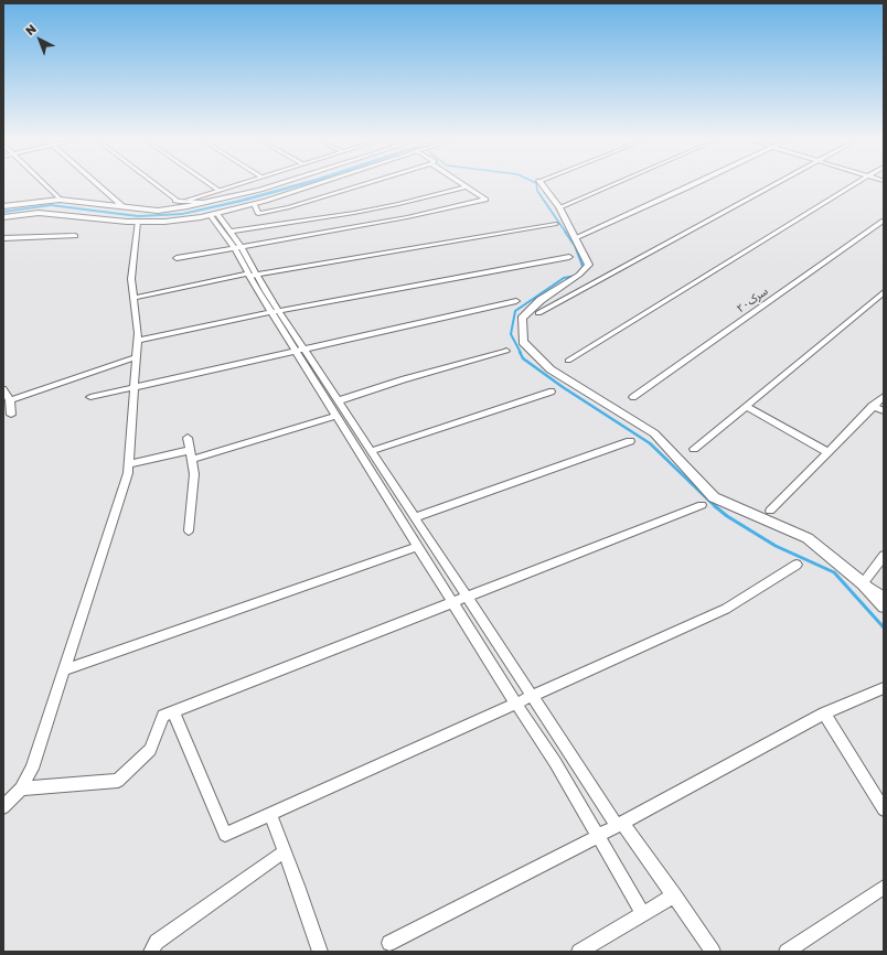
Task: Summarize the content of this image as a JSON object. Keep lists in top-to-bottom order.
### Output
{
  "streets": {
    "street": ["سرک۲۰"]
  },
  "north": "top left"
}
